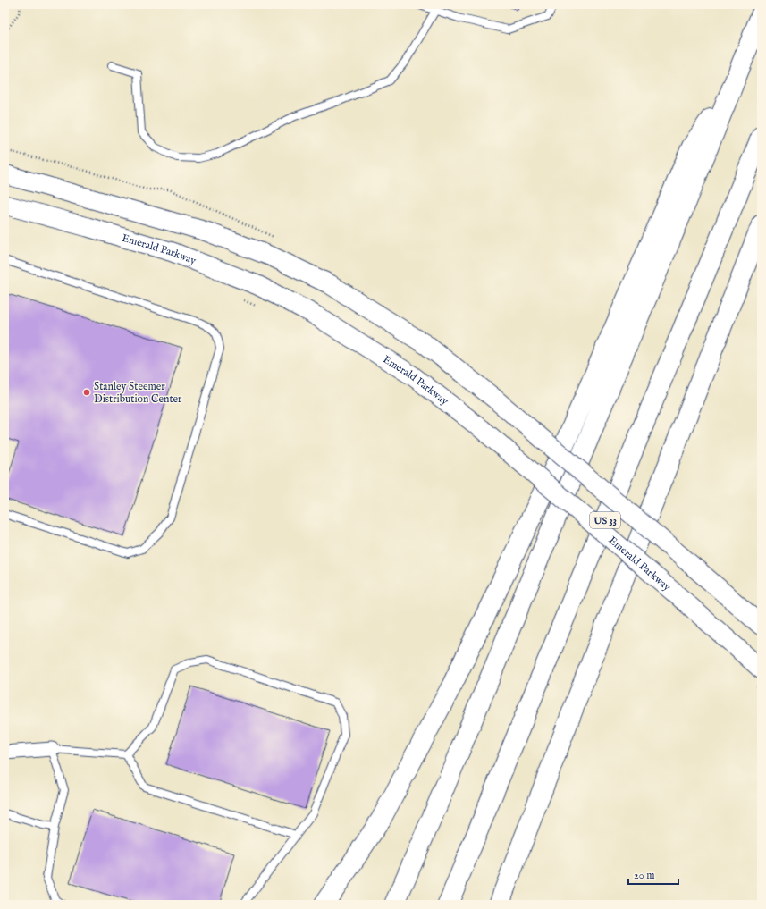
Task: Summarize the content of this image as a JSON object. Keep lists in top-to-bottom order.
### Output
{
  "streets": {
    "highway": ["US 33"],
    "main road": ["Emerald Parkway"]
  },
  "places": ["Stanley Steemer Distribution Center"],
  "scale_bar": "20 m"
}
